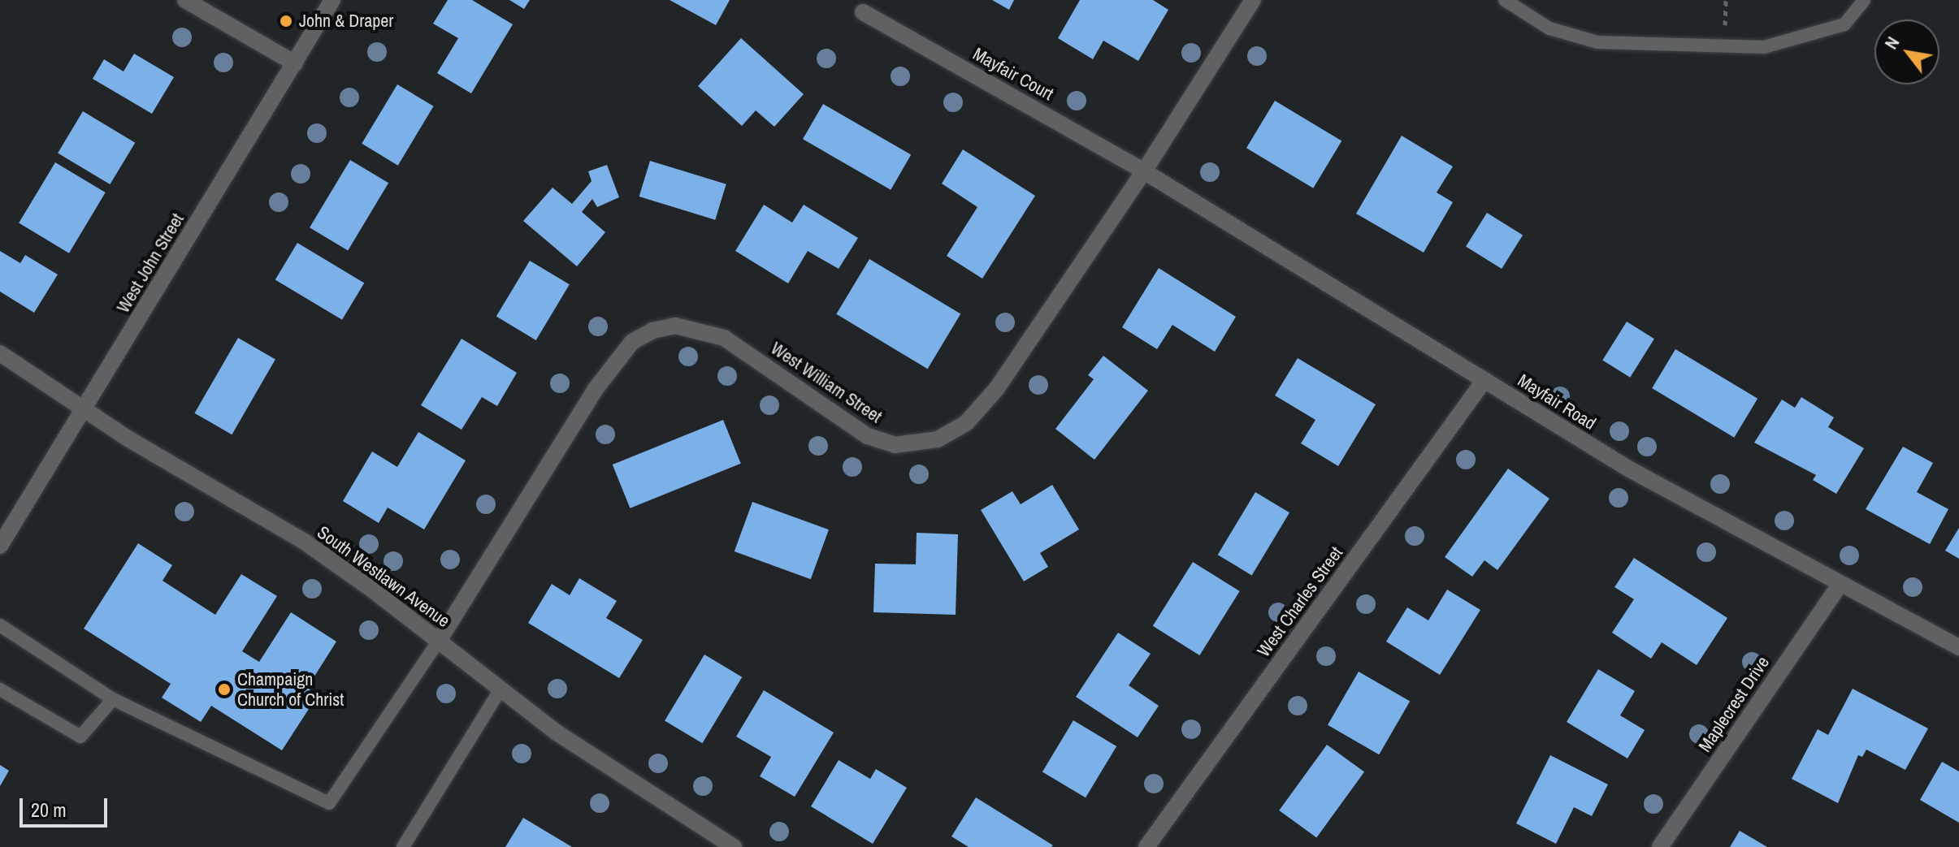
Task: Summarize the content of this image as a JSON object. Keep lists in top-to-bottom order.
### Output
{
  "streets": {
    "street": [
      "Mayfair Court",
      "West John Street",
      "West William Street",
      "Mayfair Road",
      "South Westlawn Avenue",
      "West Charles Street",
      "Maplecrest Drive"
    ]
  },
  "crossings": [
    ["Mayfair Court", "West William Street"],
    ["Mayfair Court", "Mayfair Road"],
    ["West John Street", "South Westlawn Avenue"],
    ["West William Street", "Mayfair Road"],
    ["West William Street", "South Westlawn Avenue"],
    ["Mayfair Road", "West Charles Street"],
    ["Mayfair Road", "Maplecrest Drive"]
  ],
  "places": ["John & Draper", "Champaign Church of Christ"],
  "scale_bar": "20 m",
  "north": "top left"
}
